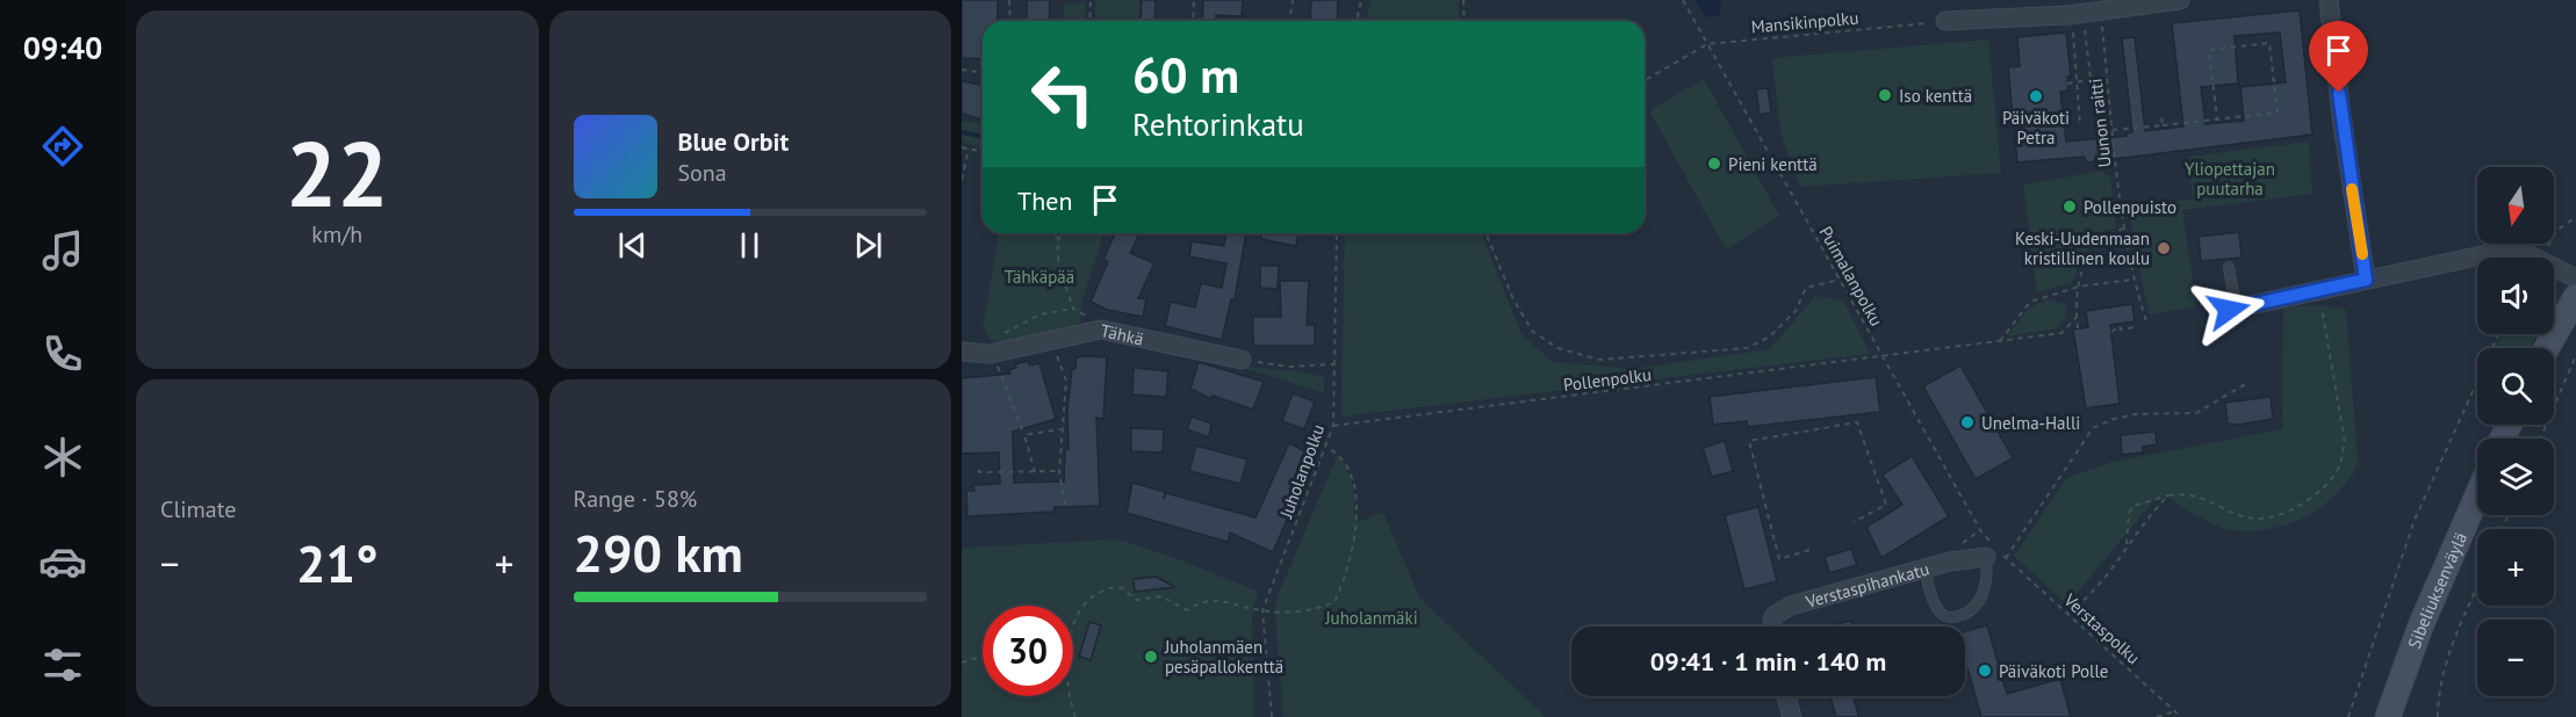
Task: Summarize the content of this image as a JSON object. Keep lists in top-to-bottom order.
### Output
{
  "streets": {
    "main road": ["Sibeliuksenväylä"],
    "street": ["Tähkä", "Verstaspihankatu"],
    "path": [
      "Mansikinpolku",
      "Uunon raitti",
      "Puimalanpolku",
      "Pollenpolku",
      "Juholanpolku",
      "Verstaspolku"
    ]
  },
  "crossings": [
    ["Mansikinpolku", "Puimalanpolku"],
    ["Puimalanpolku", "Pollenpolku"],
    ["Puimalanpolku", "Verstaspolku"],
    ["Pollenpolku", "Juholanpolku"]
  ],
  "parks": ["Yliopettajan puutarha", "Tähkäpää", "Juholanmäki"],
  "places": [
    "Iso kenttä",
    "Päiväkoti Petra",
    "Pieni kenttä",
    "Pollenpuisto",
    "Keski-Uudenmaan kristillinen koulu",
    "Unelma-Halli",
    "Juholanmäen pesäpallokenttä",
    "Päiväkoti Polle"
  ],
  "north": "bottom",
  "page": {
    "tabs": "09:40",
    "tile": [
      ["22", "km/h"],
      "Climate",
      ["Range · 58%", "290 km"]
    ],
    "turn": ["60 m", "Rehtorinkatu"],
    "song": ["Blue Orbit", "Sona"],
    "map_buttons": ["+", "−"],
    "then": "Then",
    "heat": ["−", "21°", "+"],
    "limit": "30",
    "trip": "09:41 · 1 min · 140 m"
  }
}
